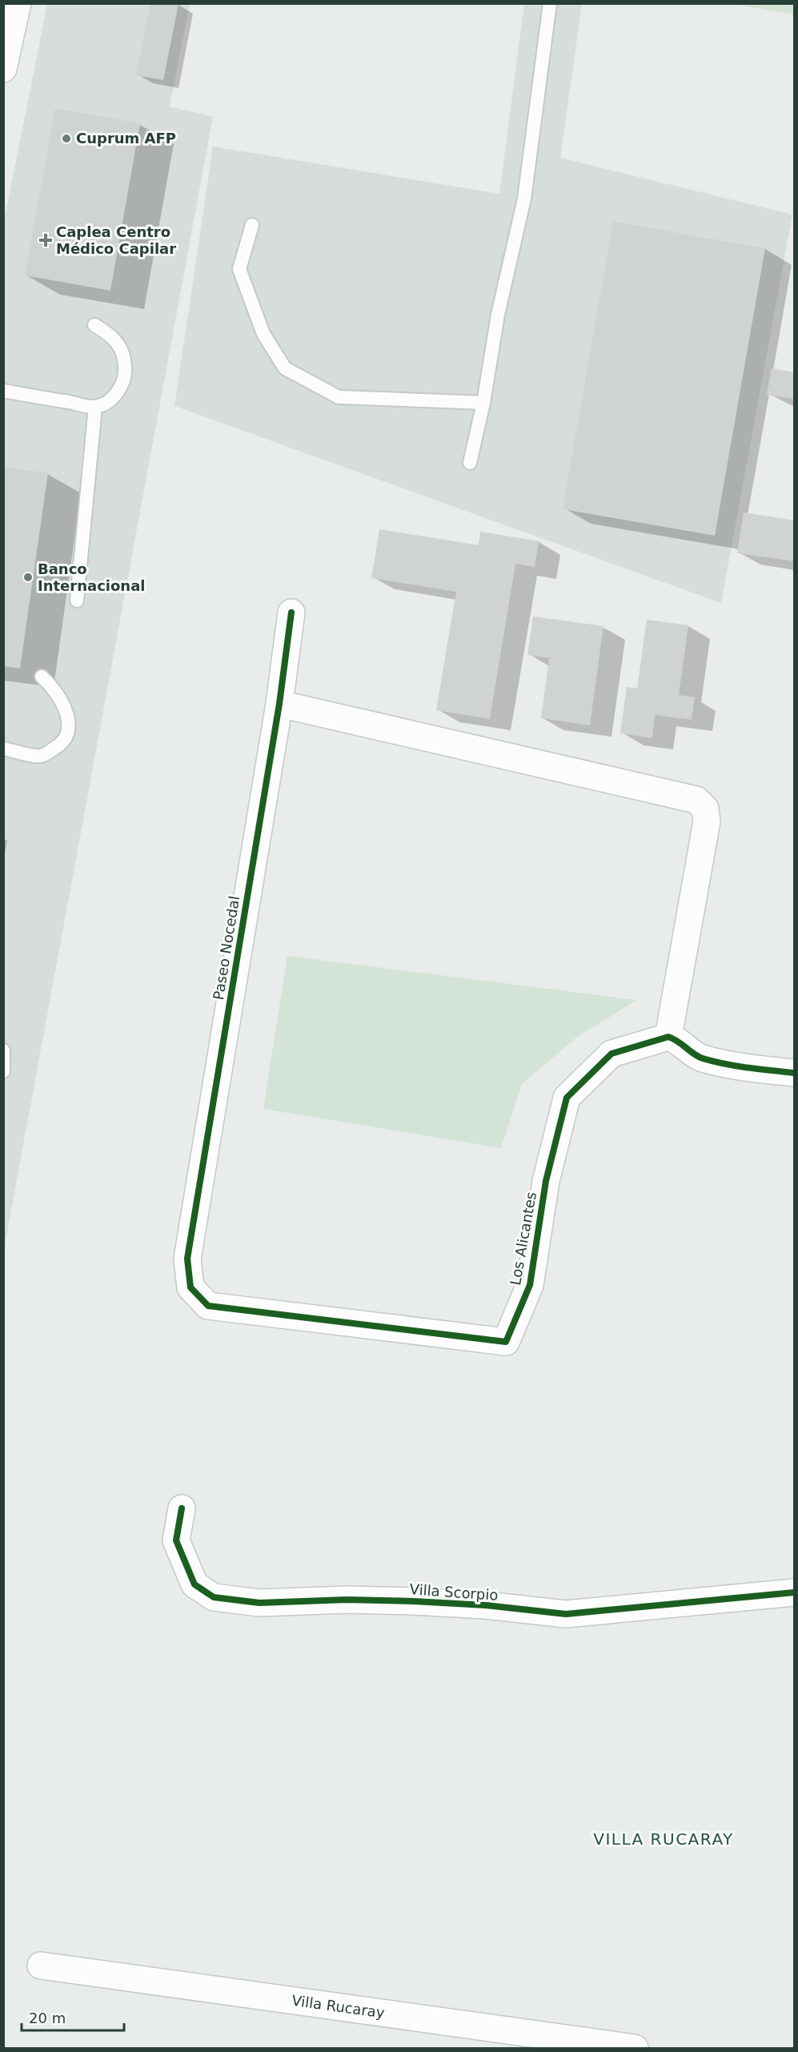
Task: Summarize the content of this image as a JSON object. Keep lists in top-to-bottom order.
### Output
{
  "streets": {
    "street": [
      "Paseo Nocedal",
      "Los Alicantes",
      "Villa Scorpio",
      "Villa Rucaray"
    ]
  },
  "crossings": [
    ["Paseo Nocedal", "Los Alicantes"]
  ],
  "districts": ["VILLA RUCARAY"],
  "places": {
    "other": ["Cuprum AFP", "Banco Internacional"],
    "health": ["Caplea Centro Médico Capilar"]
  },
  "scale_bar": "20 m"
}
